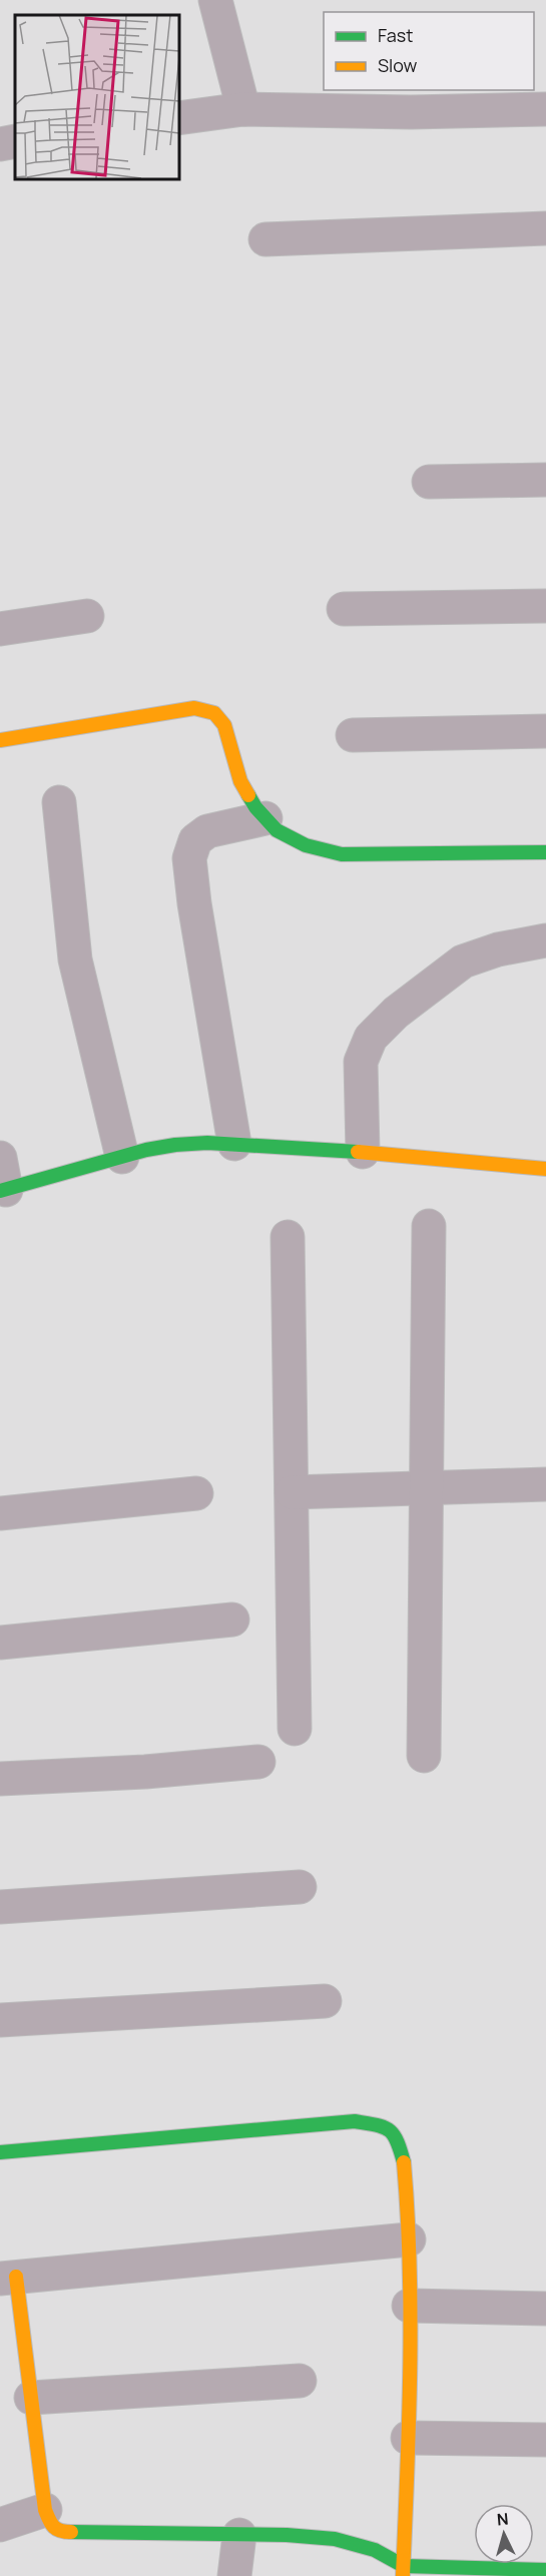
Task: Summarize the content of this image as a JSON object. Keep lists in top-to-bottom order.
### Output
{
  "legend": ["Fast", "Slow"],
  "north": "top"
}
